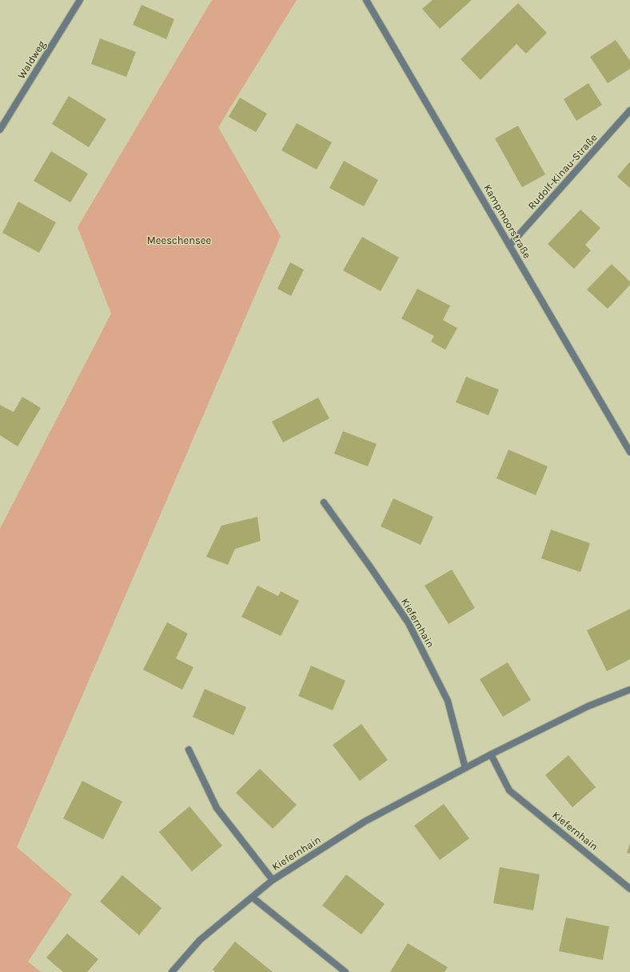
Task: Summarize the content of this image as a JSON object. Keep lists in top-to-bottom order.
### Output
{
  "streets": {
    "street": [
      "Waldweg",
      "Rudolf-Kinau-Straße",
      "Kampmoorstraße",
      "Kiefernhain"
    ]
  },
  "crossings": [
    ["Rudolf-Kinau-Straße", "Kampmoorstraße"]
  ],
  "parks": ["Meeschensee"]
}
